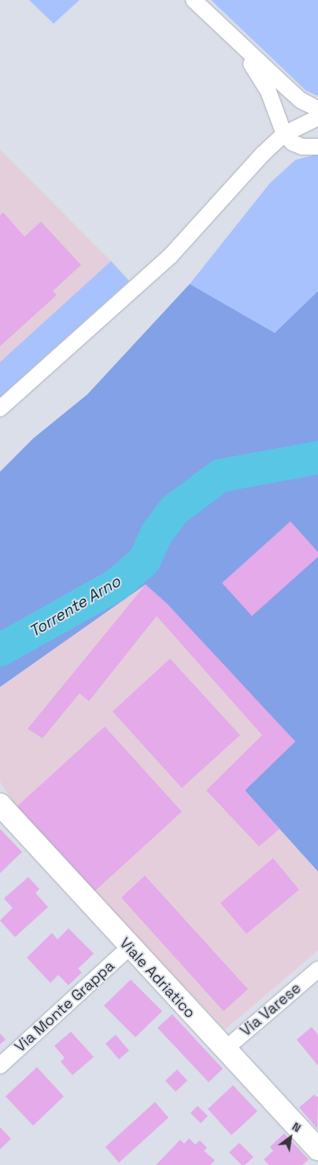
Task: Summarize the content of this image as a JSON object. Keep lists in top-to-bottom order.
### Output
{
  "streets": {
    "street": ["Viale Adriatico", "Via Monte Grappa", "Via Varese"]
  },
  "crossings": [
    ["Viale Adriatico", "Via Monte Grappa"],
    ["Viale Adriatico", "Via Varese"]
  ],
  "water": ["Torrente Arno"],
  "north": "top right"
}
